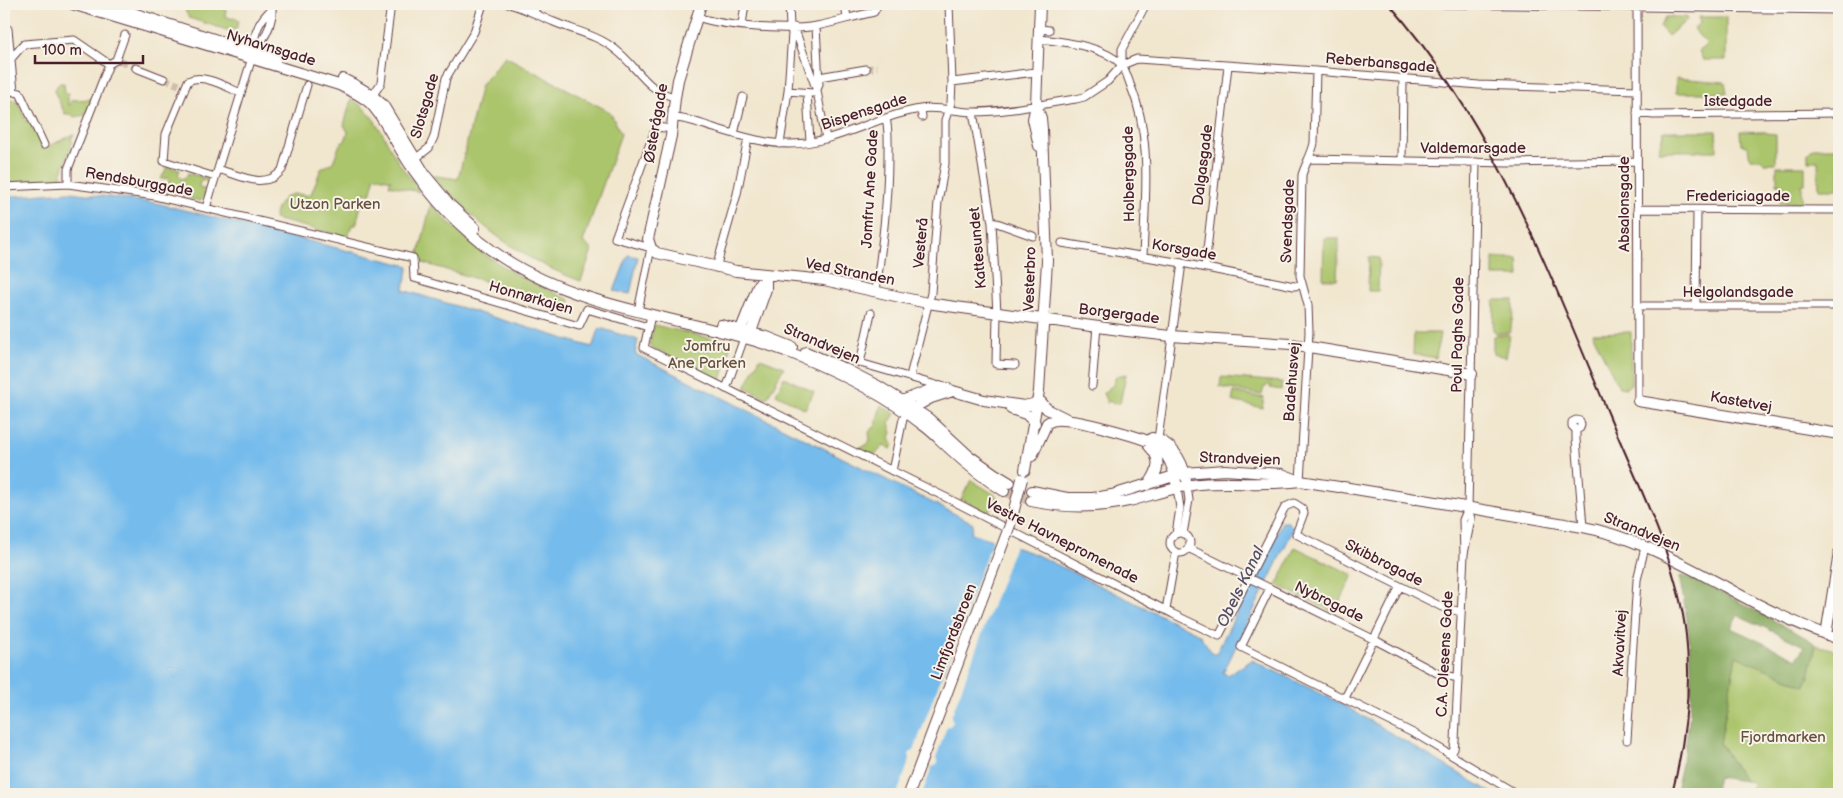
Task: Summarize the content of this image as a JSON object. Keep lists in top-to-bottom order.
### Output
{
  "streets": {
    "street": [
      "Nyhavnsgade",
      "Reberbansgade",
      "Istedgade",
      "Slotsgade",
      "Bispensgade",
      "Østerågade",
      "Valdemarsgade",
      "Dalgasgade",
      "Holbergsgade",
      "Rendsburggade",
      "Jomfru Ane Gade",
      "Fredericiagade",
      "Absalonsgade",
      "Svendsgade",
      "Vesterå",
      "Kattesundet",
      "Korsgade",
      "Ved Stranden",
      "Vesterbro",
      "Helgolandsgade",
      "Honnørkajen",
      "Borgergade",
      "Poul Paghs Gade",
      "Strandvejen",
      "Badehusvej",
      "Kastetvej",
      "Vestre Havnepromenade",
      "Skibbrogade",
      "Nybrogade",
      "Limfjordsbroen",
      "Akvavitvej",
      "C.A. Olesens Gade"
    ]
  },
  "crossings": [
    ["Nyhavnsgade", "Slotsgade"],
    ["Nyhavnsgade", "Rendsburggade"],
    ["Nyhavnsgade", "Strandvejen"],
    ["Reberbansgade", "Bispensgade"],
    ["Reberbansgade", "Dalgasgade"],
    ["Reberbansgade", "Holbergsgade"],
    ["Reberbansgade", "Absalonsgade"],
    ["Reberbansgade", "Svendsgade"],
    ["Istedgade", "Absalonsgade"],
    ["Bispensgade", "Østerågade"],
    ["Bispensgade", "Holbergsgade"],
    ["Bispensgade", "Jomfru Ane Gade"],
    ["Bispensgade", "Vesterå"],
    ["Bispensgade", "Kattesundet"],
    ["Bispensgade", "Vesterbro"],
    ["Østerågade", "Ved Stranden"],
    ["Valdemarsgade", "Absalonsgade"],
    ["Valdemarsgade", "Svendsgade"],
    ["Valdemarsgade", "Poul Paghs Gade"],
    ["Dalgasgade", "Korsgade"],
    ["Holbergsgade", "Korsgade"],
    ["Rendsburggade", "Honnørkajen"],
    ["Jomfru Ane Gade", "Ved Stranden"],
    ["Fredericiagade", "Absalonsgade"],
    ["Absalonsgade", "Helgolandsgade"],
    ["Absalonsgade", "Kastetvej"],
    ["Svendsgade", "Korsgade"],
    ["Svendsgade", "Badehusvej"],
    ["Vesterå", "Ved Stranden"],
    ["Vesterå", "Borgergade"],
    ["Kattesundet", "Borgergade"],
    ["Korsgade", "Badehusvej"],
    ["Ved Stranden", "Borgergade"],
    ["Vesterbro", "Borgergade"],
    ["Vesterbro", "Limfjordsbroen"],
    ["Honnørkajen", "Vestre Havnepromenade"],
    ["Borgergade", "Badehusvej"],
    ["Poul Paghs Gade", "Strandvejen"],
    ["Poul Paghs Gade", "C.A. Olesens Gade"],
    ["Strandvejen", "Badehusvej"],
    ["Strandvejen", "Akvavitvej"],
    ["Strandvejen", "C.A. Olesens Gade"],
    ["Vestre Havnepromenade", "Skibbrogade"],
    ["Vestre Havnepromenade", "Nybrogade"],
    ["Skibbrogade", "Nybrogade"],
    ["Skibbrogade", "C.A. Olesens Gade"],
    ["Nybrogade", "C.A. Olesens Gade"]
  ],
  "water": ["Obels Kanal"],
  "parks": ["Utzon Parken", "Jomfru Ane Parken", "Fjordmarken"],
  "scale_bar": "100 m"
}
